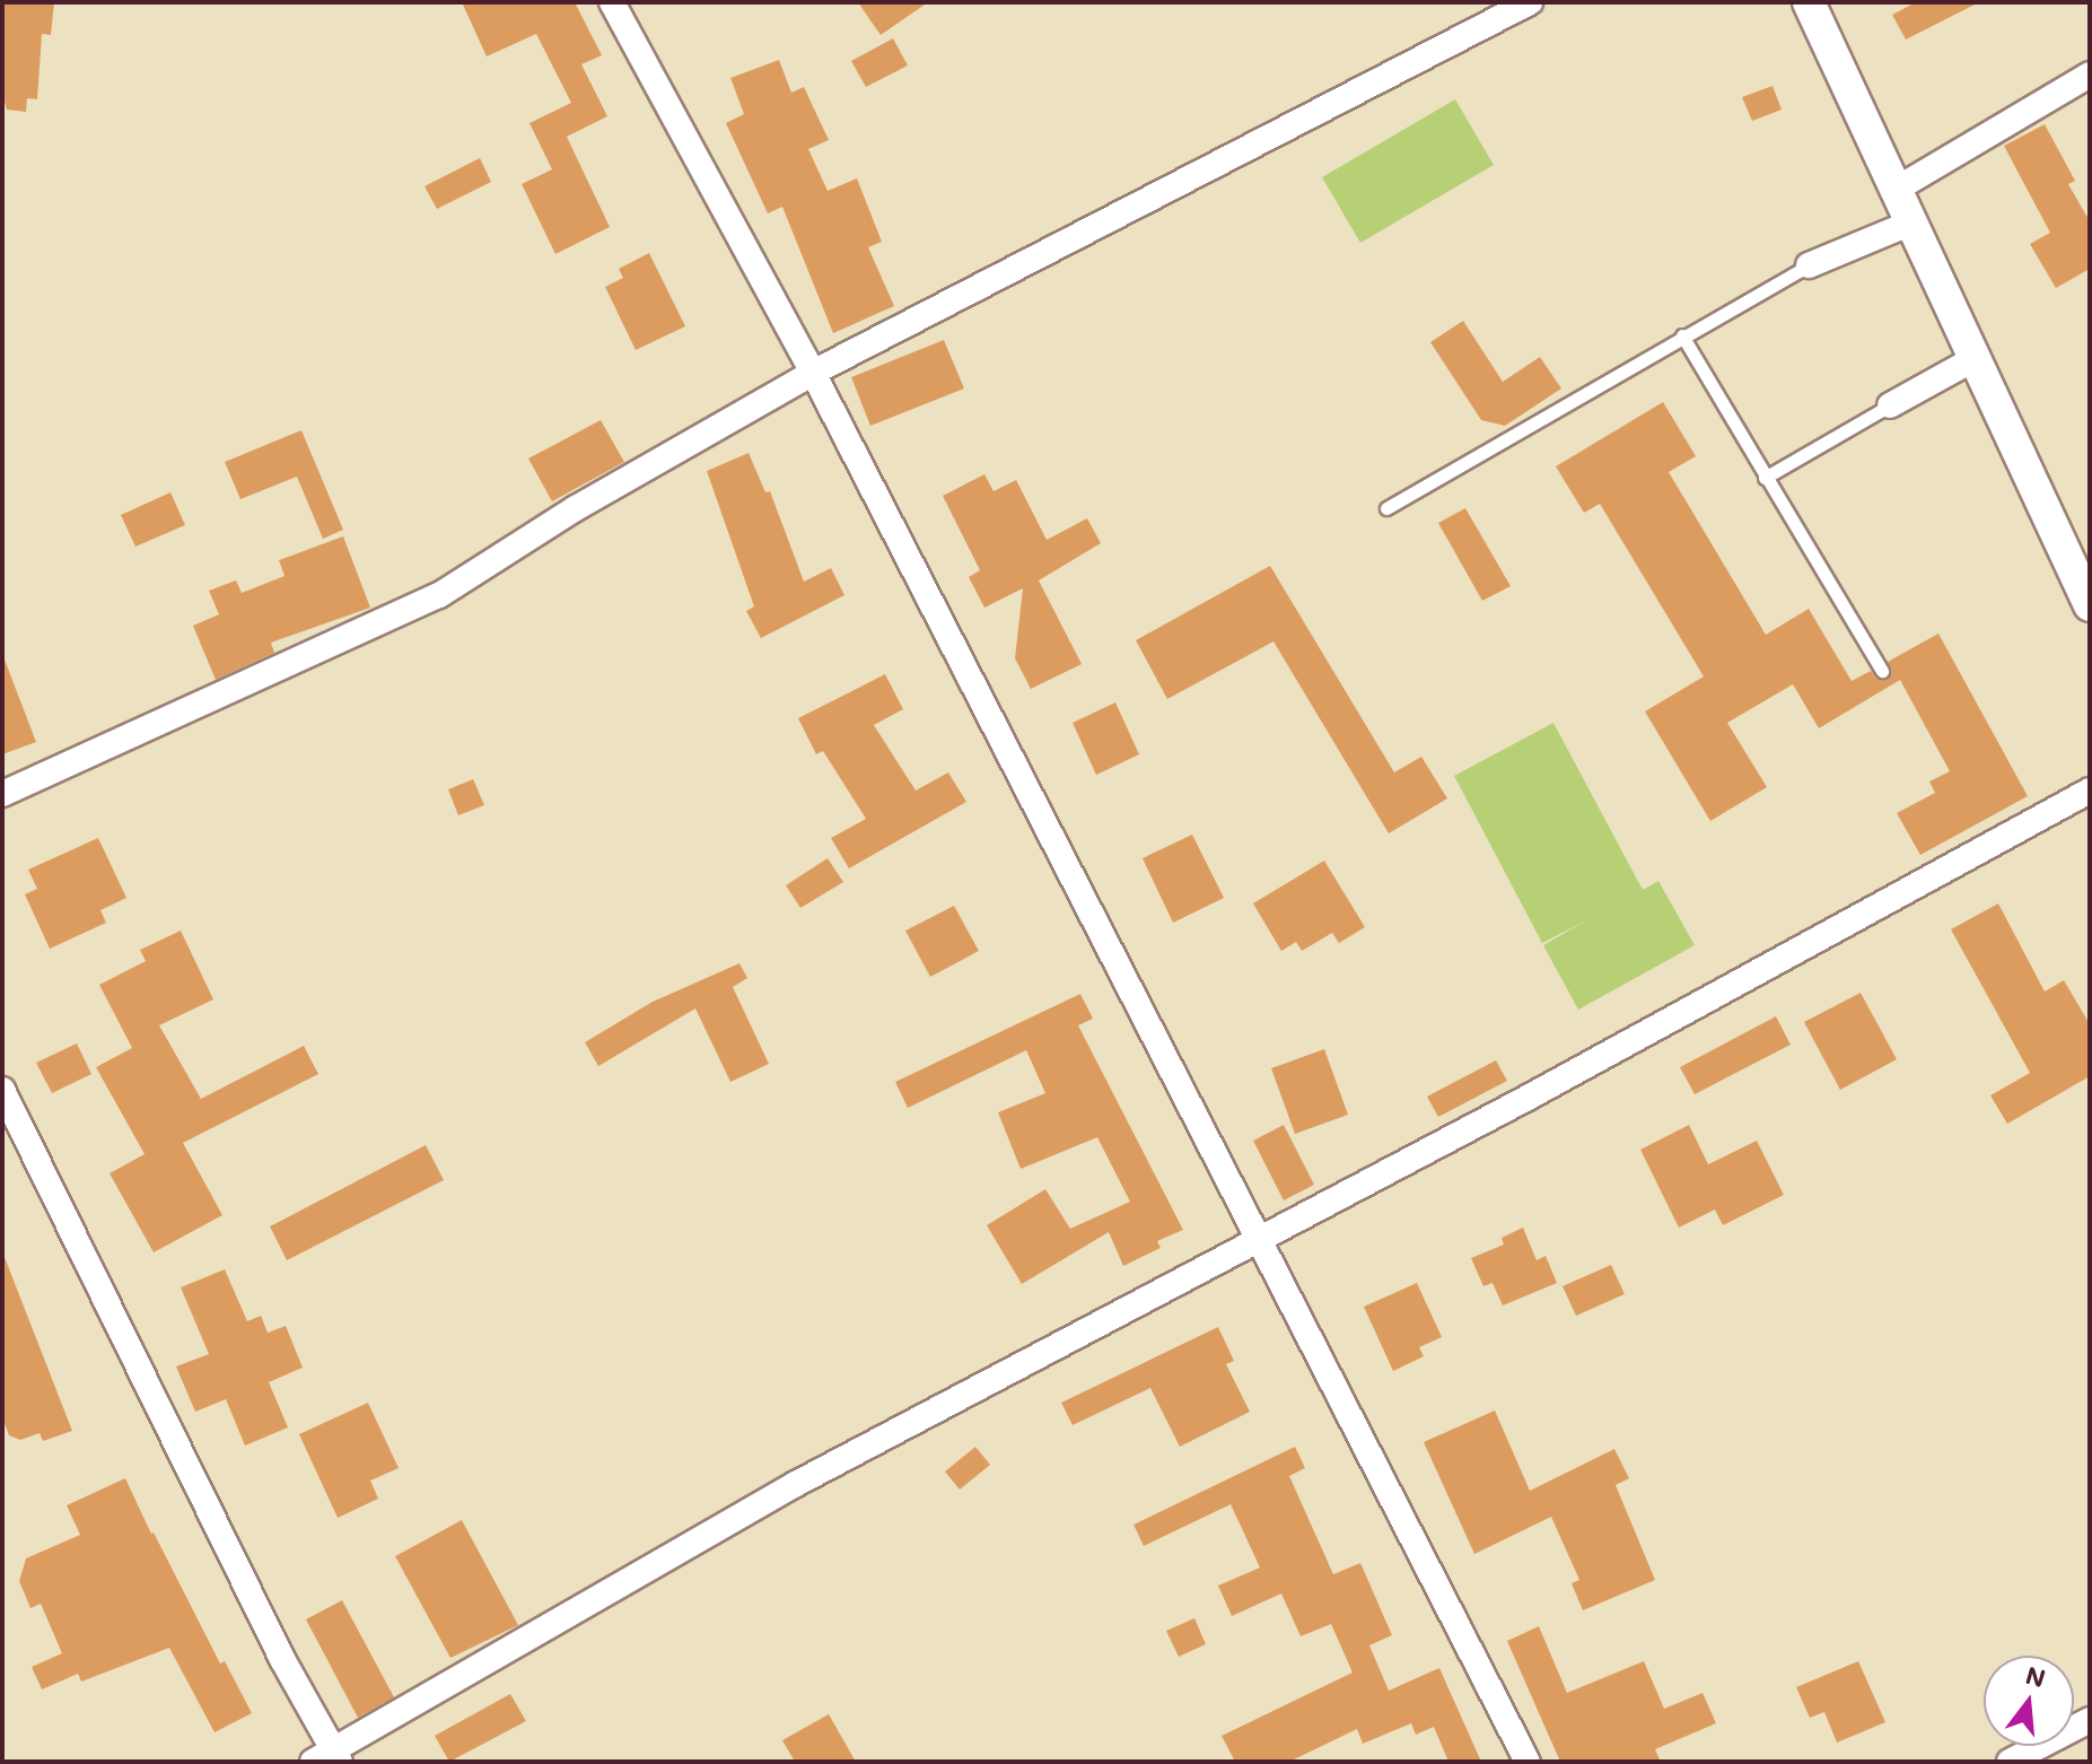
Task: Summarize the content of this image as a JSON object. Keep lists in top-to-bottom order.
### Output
{
  "north": "top"
}
